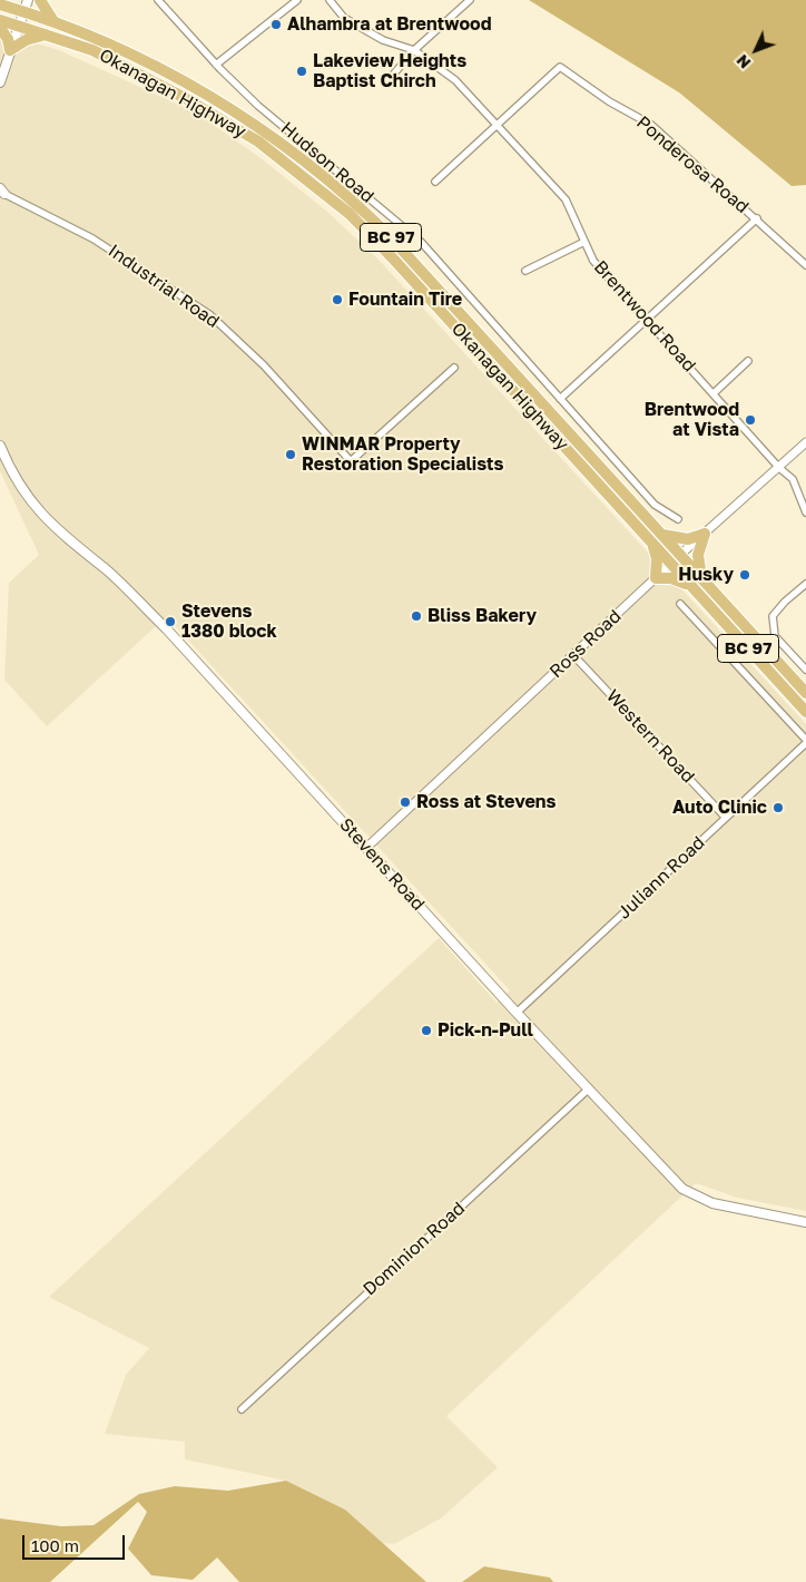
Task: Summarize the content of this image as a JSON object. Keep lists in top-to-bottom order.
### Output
{
  "streets": {
    "highway": ["Okanagan Highway", "BC 97"],
    "main road": ["Stevens Road"],
    "street": [
      "Hudson Road",
      "Ponderosa Road",
      "Industrial Road",
      "Brentwood Road",
      "Ross Road",
      "Western Road",
      "Juliann Road",
      "Dominion Road"
    ]
  },
  "crossings": [
    ["Okanagan Highway", "Ross Road"],
    ["Ponderosa Road", "Brentwood Road"],
    ["Brentwood Road", "Ross Road"],
    ["Ross Road", "Western Road"],
    ["Ross Road", "Stevens Road"],
    ["Western Road", "Juliann Road"],
    ["Stevens Road", "Juliann Road"],
    ["Stevens Road", "Dominion Road"]
  ],
  "places": [
    "Alhambra at Brentwood",
    "Lakeview Heights Baptist Chirch",
    "Fountain Tire",
    "Brentwood at Vista",
    "WINMAR Property Restoration Specialists",
    "Husky",
    "Bliss Bakery",
    "Stevens 1380 block",
    "Ross at Stevens",
    "Auto Clinic",
    "Pick-n-Pull"
  ],
  "scale_bar": "100 m",
  "north": "bottom left"
}
